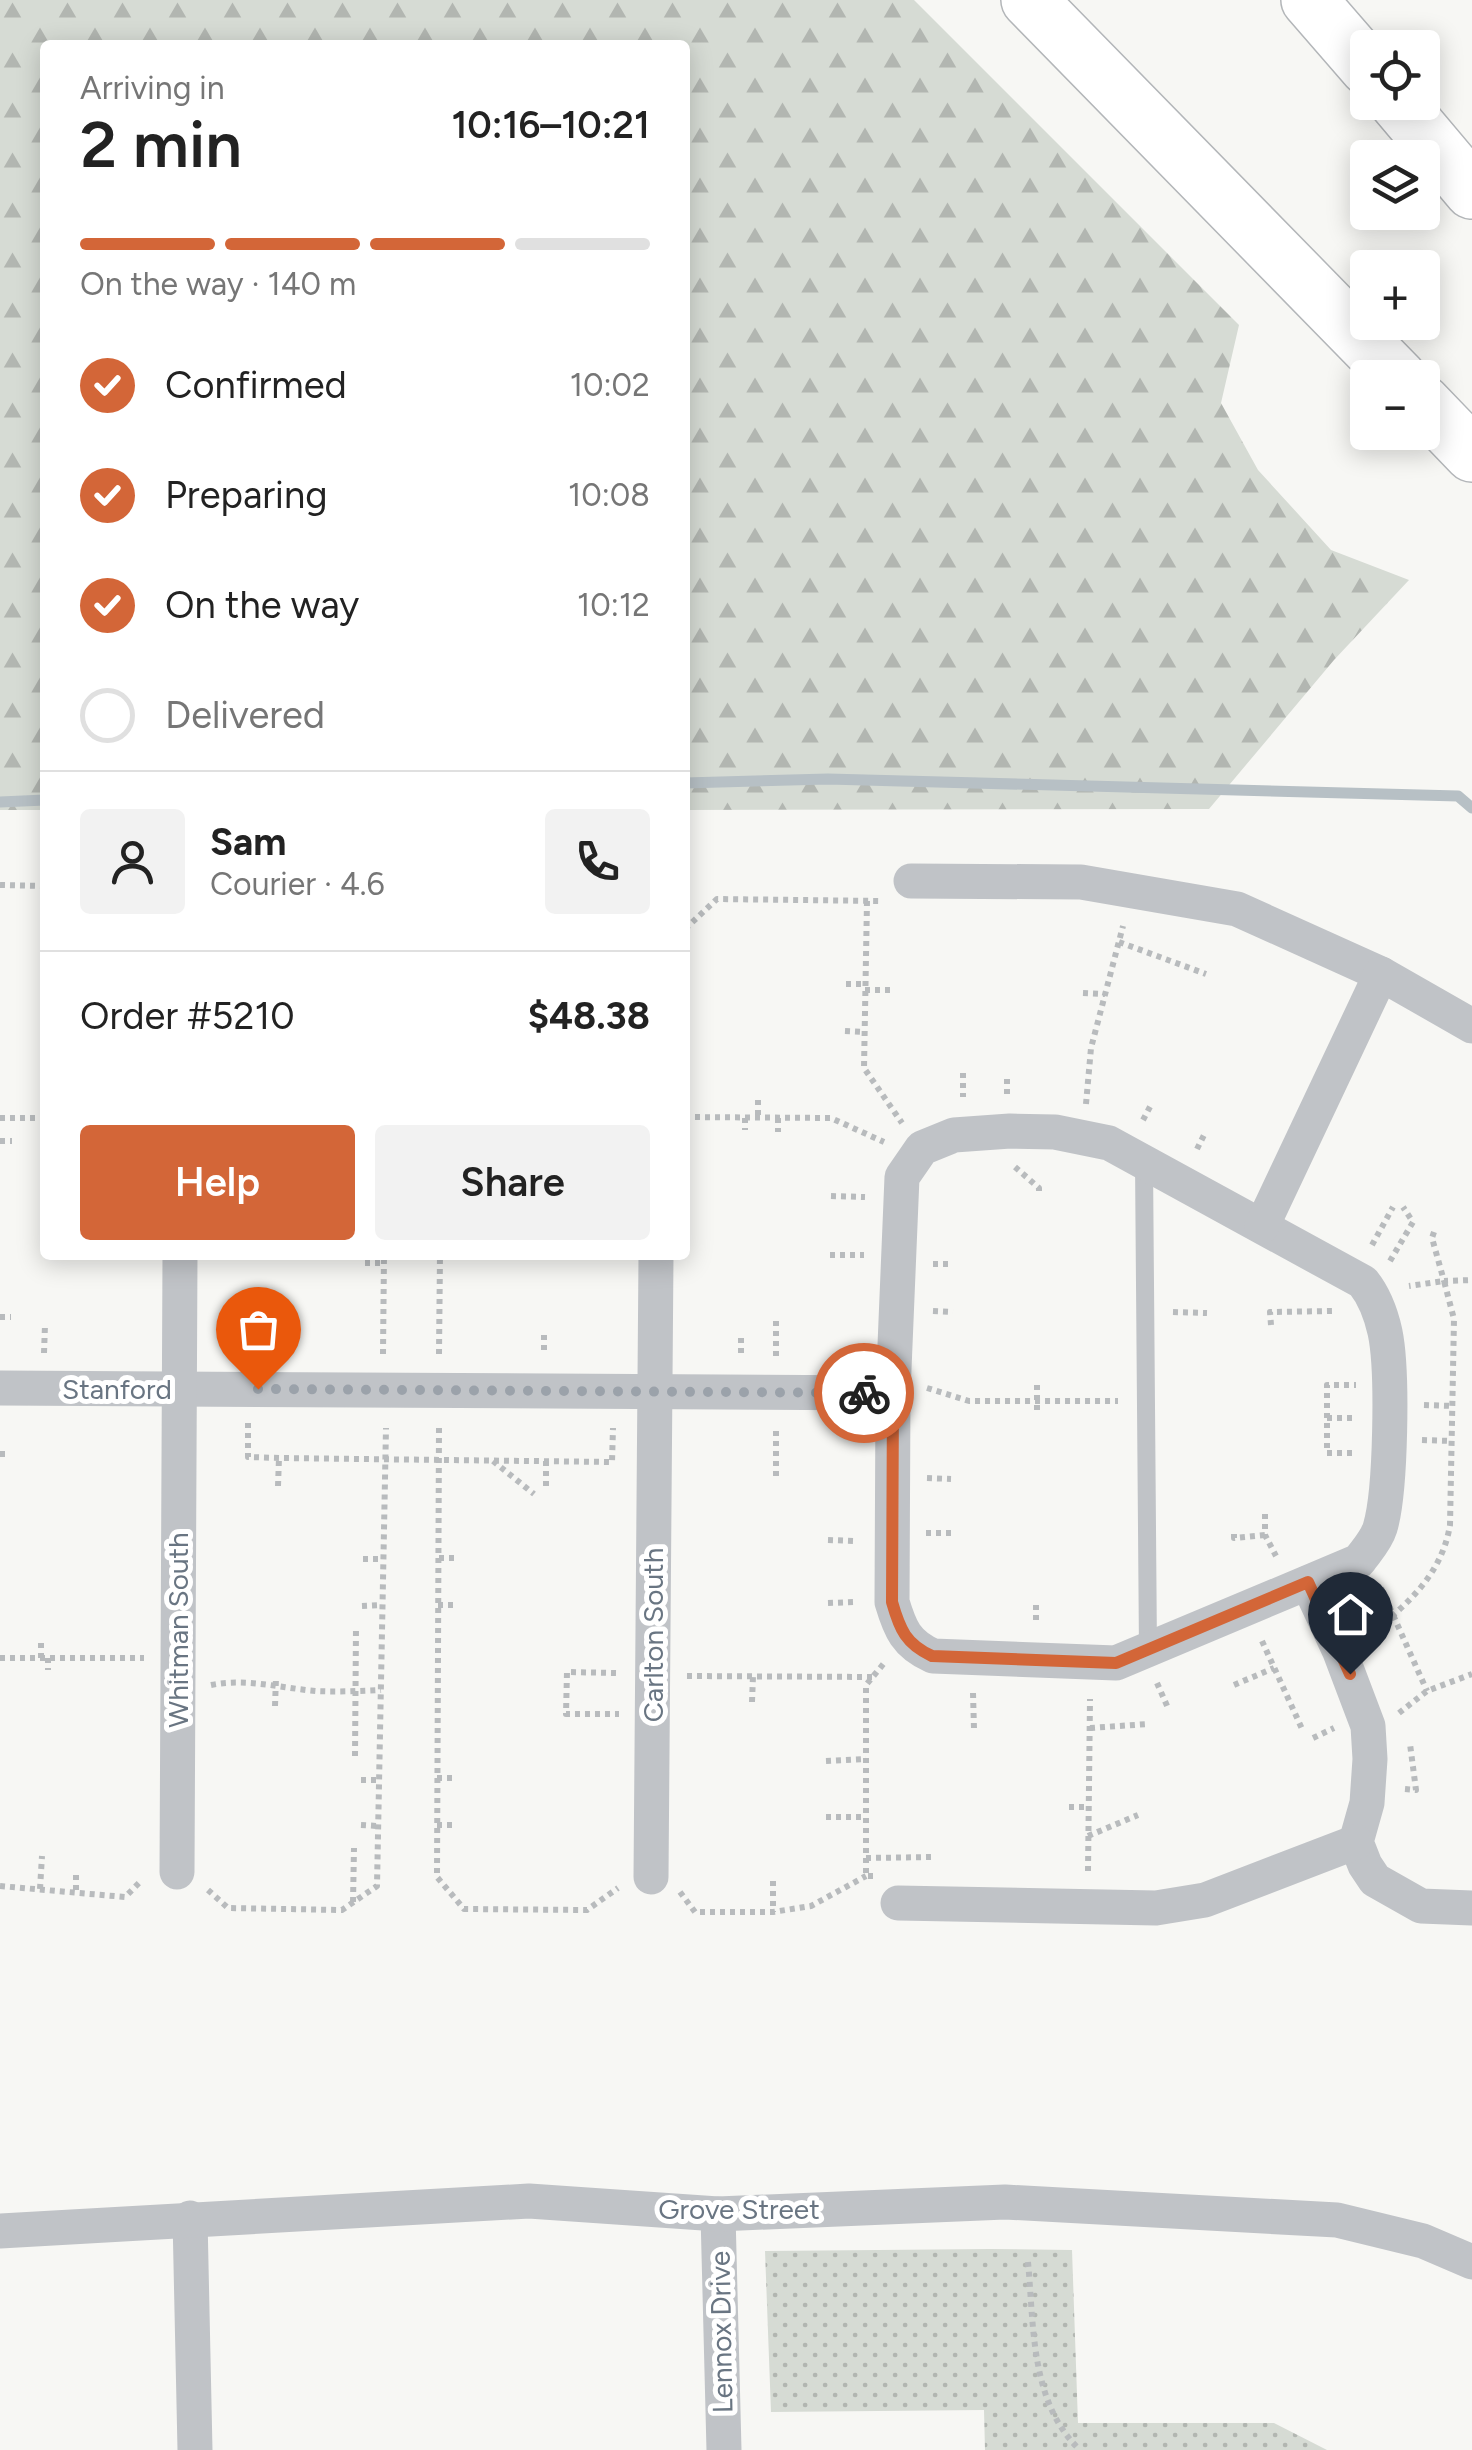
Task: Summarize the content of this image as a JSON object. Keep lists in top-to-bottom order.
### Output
{
  "streets": {
    "street": [
      "Stanford",
      "Whitman South",
      "Carlton South",
      "Grove Street",
      "Lennox Drive"
    ]
  },
  "crossings": [
    ["Stanford", "Whitman South"],
    ["Stanford", "Carlton South"],
    ["Grove Street", "Lennox Drive"]
  ],
  "page": {
    "map_buttons": ["+", "−"],
    "heading": ["2 min", "Arriving in", "10:16–10:21"],
    "panel": [
      "Sam",
      "Courier · 4.6",
      "Order #5210",
      "$48.38"
    ],
    "bar": "On the way · 140 m",
    "list": [
      ["Confirmed", "10:02"],
      ["Preparing", "10:08"],
      ["On the way", "10:12"],
      "Delivered"
    ],
    "buttons": ["Help", "Share"]
  }
}
